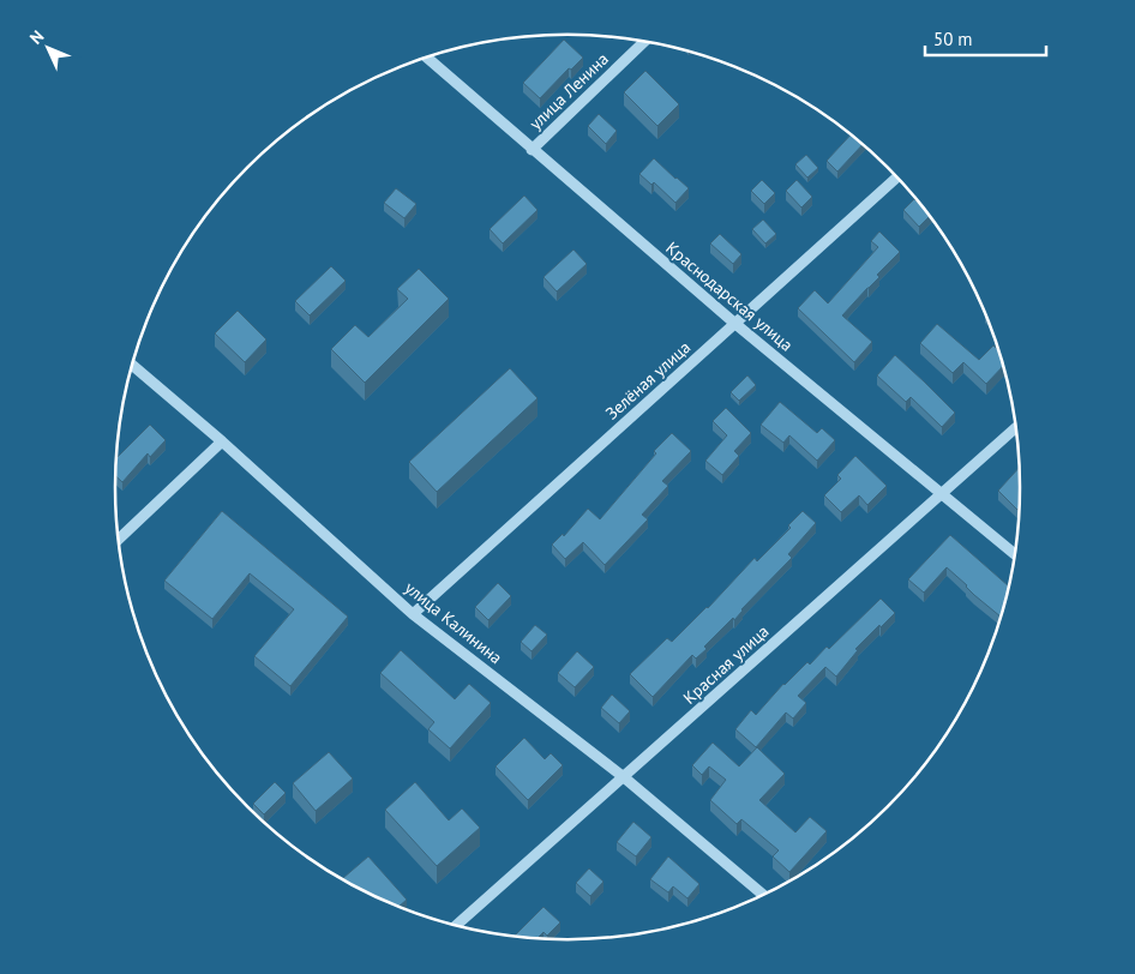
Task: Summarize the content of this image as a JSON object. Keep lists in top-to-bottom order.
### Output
{
  "streets": {
    "street": [
      "улица Ленина",
      "Краснодарская улица",
      "Зелёная улица",
      "улица Калинина",
      "Красная улица"
    ]
  },
  "crossings": [
    ["улица Ленина", "Краснодарская улица"],
    ["Краснодарская улица", "Зелёная улица"],
    ["Краснодарская улица", "Красная улица"],
    ["Зелёная улица", "улица Калинина"],
    ["улица Калинина", "Красная улица"]
  ],
  "scale_bar": "50 m",
  "north": "top left"
}
